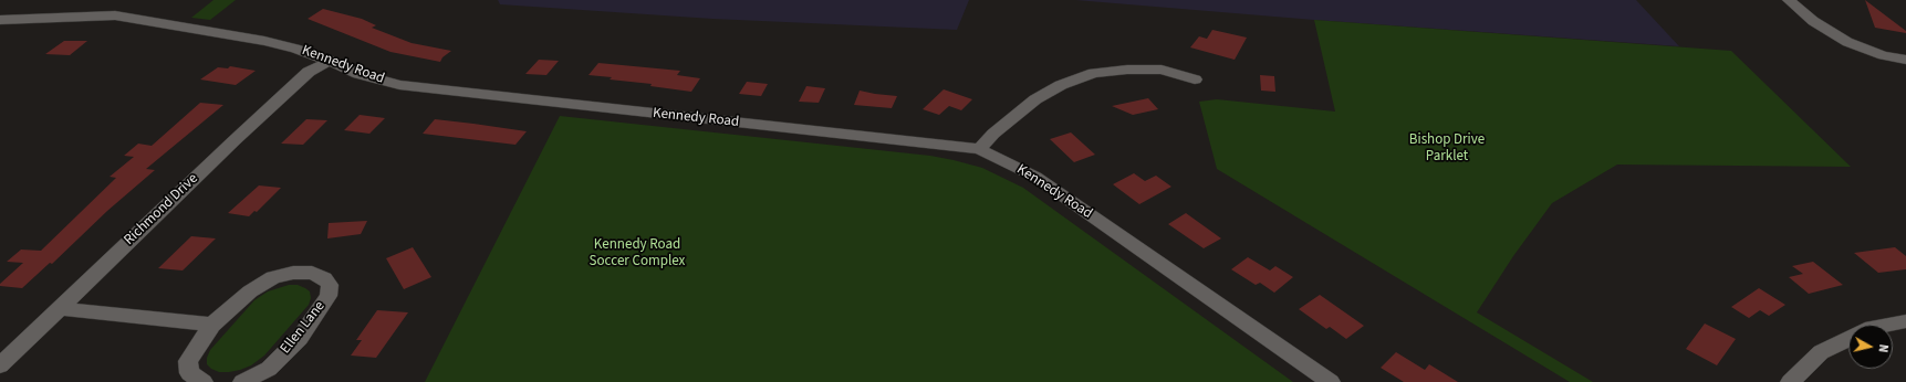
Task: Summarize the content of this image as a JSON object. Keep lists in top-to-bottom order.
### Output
{
  "streets": {
    "street": ["Kennedy Road", "Richmond Drive", "Ellen Lane"]
  },
  "crossings": [
    ["Kennedy Road", "Richmond Drive"]
  ],
  "parks": ["Bishop Drive Parklet", "Kennedy Road Soccer Complex"],
  "north": "right"
}
